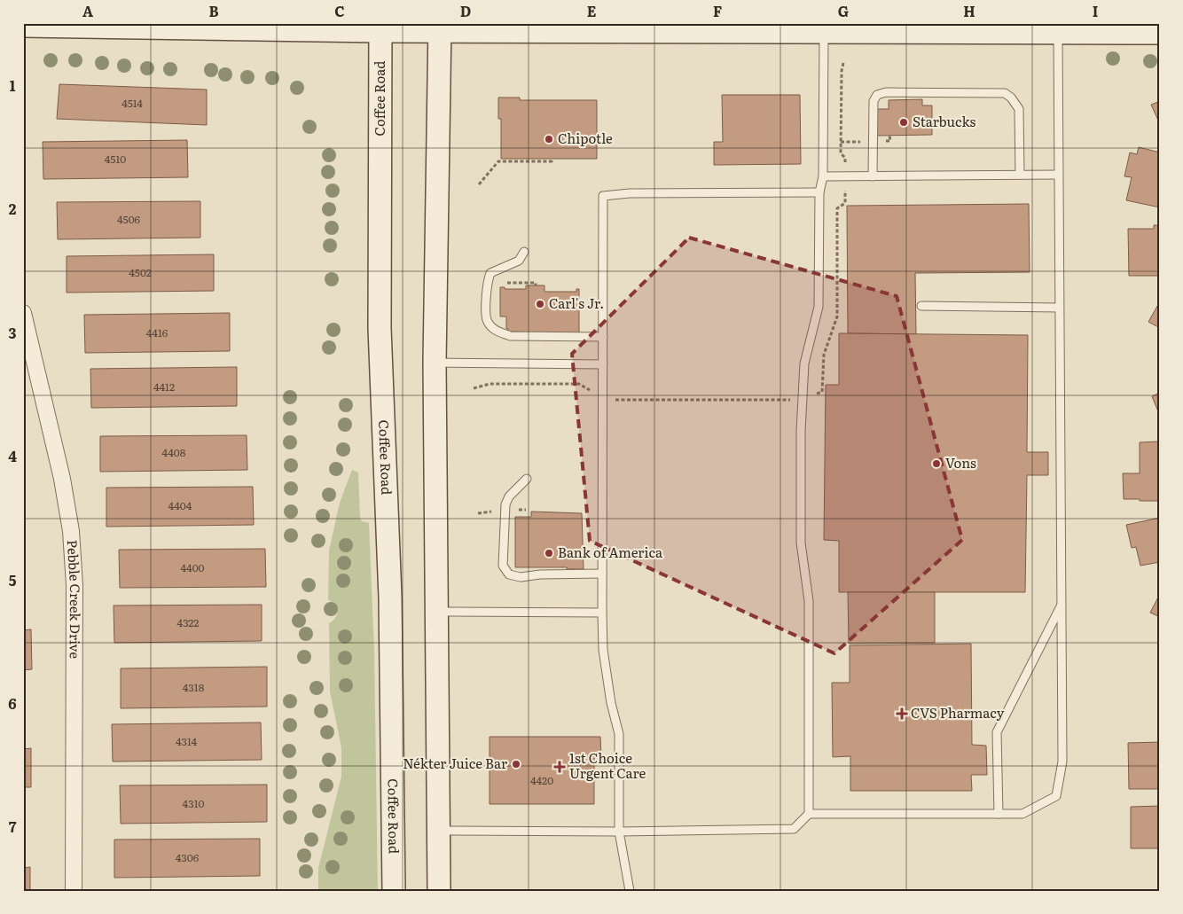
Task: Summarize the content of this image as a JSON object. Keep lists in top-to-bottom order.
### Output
{
  "streets": {
    "main road": ["Coffee Road"],
    "street": ["Pebble Creek Drive"]
  },
  "places": {
    "other": [
      "Starbucks",
      "Chipotle",
      "Carl's Jr.",
      "Vons",
      "Bank of America",
      "Nékter Juice Bar"
    ],
    "health": ["CVS Pharmacy", "1st Choice Urgent Care"]
  },
  "house_numbers": [
    "4514",
    "4510",
    "4506",
    "4502",
    "4416",
    "4412",
    "4408",
    "4404",
    "4400",
    "4322",
    "4318",
    "4314",
    "4420",
    "4310",
    "4306"
  ],
  "grid": {
    "columns": [
      "A",
      "B",
      "C",
      "D",
      "E",
      "F",
      "G",
      "H",
      "I"
    ],
    "rows": [
      "1",
      "2",
      "3",
      "4",
      "5",
      "6",
      "7"
    ]
  }
}
